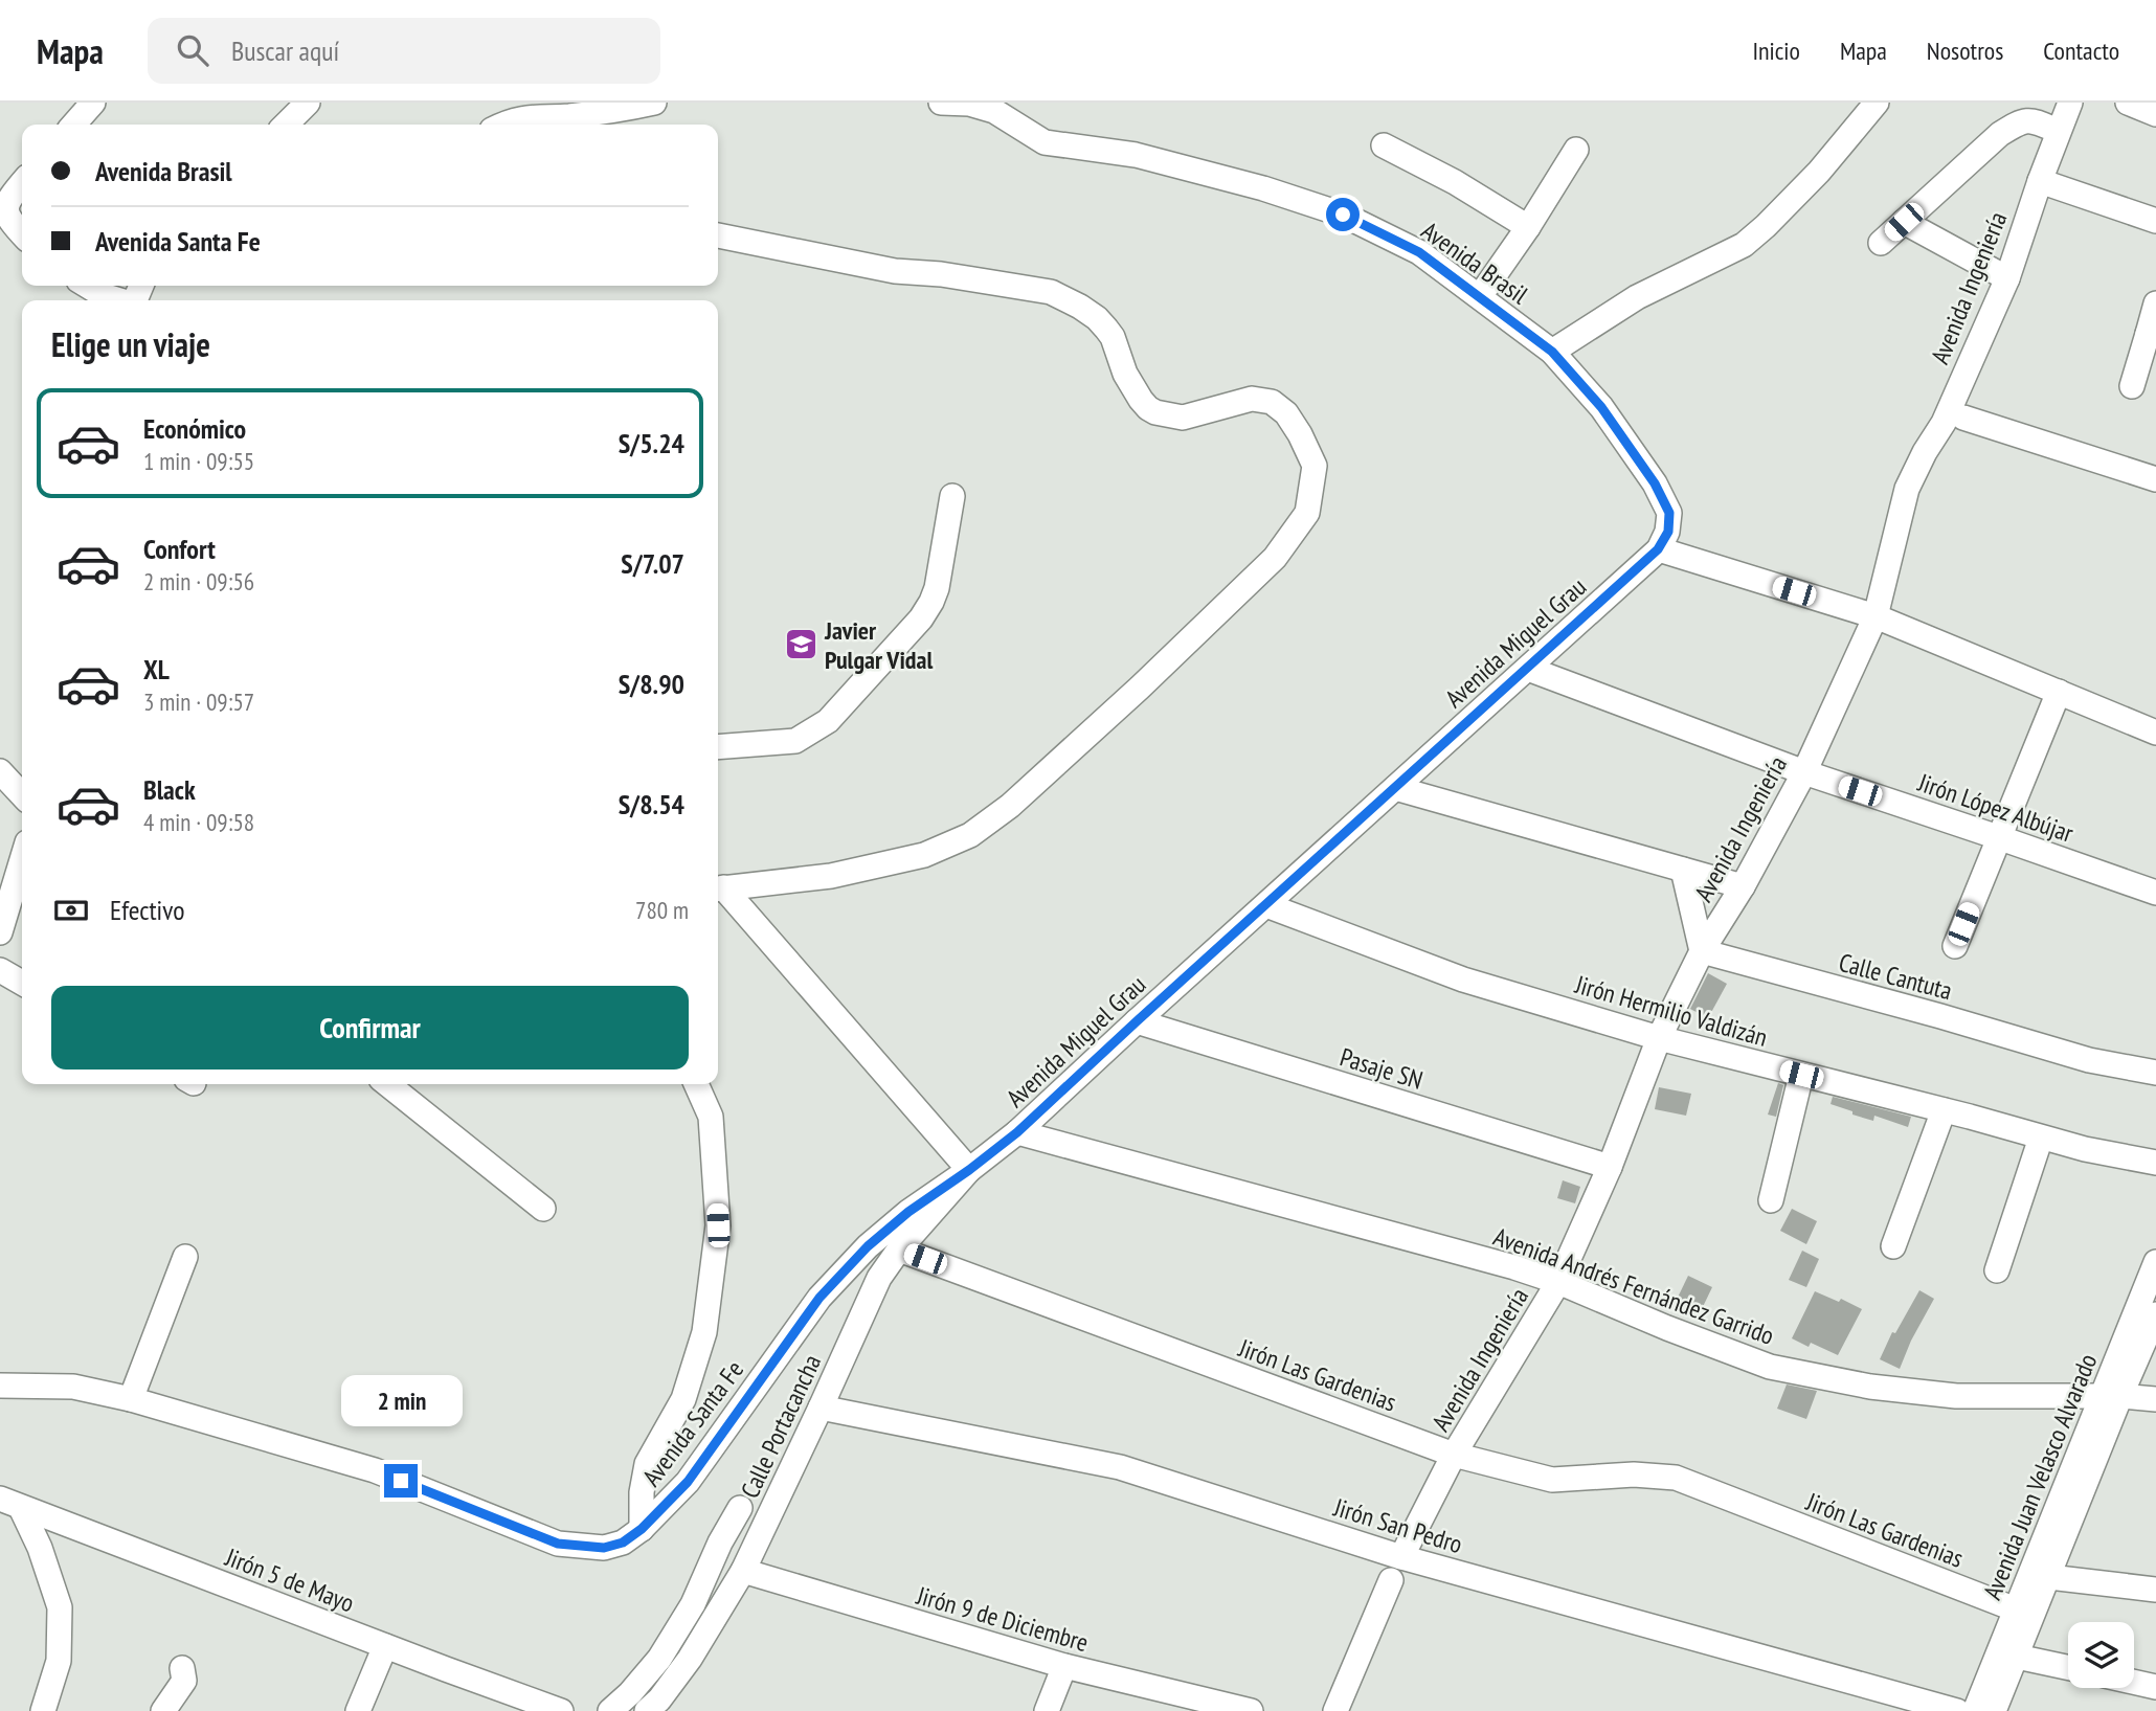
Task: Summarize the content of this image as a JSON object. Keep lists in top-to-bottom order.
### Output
{
  "streets": {
    "street": [
      "Avenida Brasil",
      "Avenida Ingeniería",
      "Avenida Miguel Grau",
      "Jirón López Albújar",
      "Calle Cantuta",
      "Jirón Hermilio Valdizán",
      "Pasaje SN",
      "Avenida Andrés Fernández Garrido",
      "Jirón Las Gardenias",
      "Avenida Santa Fe",
      "Calle Portacancha",
      "Avenida Juan Velasco Alvarado",
      "Jirón San Pedro",
      "Jirón 5 de Mayo",
      "Jirón 9 de Diciembre"
    ]
  },
  "crossings": [
    ["Avenida Brasil", "Avenida Miguel Grau"],
    ["Avenida Ingeniería", "Jirón López Albújar"],
    ["Avenida Ingeniería", "Calle Cantuta"],
    ["Avenida Ingeniería", "Jirón Hermilio Valdizán"],
    ["Avenida Ingeniería", "Pasaje SN"],
    ["Avenida Ingeniería", "Avenida Andrés Fernández Garrido"],
    ["Avenida Ingeniería", "Jirón Las Gardenias"],
    ["Avenida Ingeniería", "Jirón San Pedro"],
    ["Avenida Miguel Grau", "Jirón López Albújar"],
    ["Avenida Miguel Grau", "Jirón Hermilio Valdizán"],
    ["Avenida Miguel Grau", "Pasaje SN"],
    ["Avenida Miguel Grau", "Avenida Andrés Fernández Garrido"],
    ["Avenida Miguel Grau", "Avenida Santa Fe"],
    ["Avenida Andrés Fernández Garrido", "Avenida Santa Fe"],
    ["Avenida Andrés Fernández Garrido", "Avenida Juan Velasco Alvarado"],
    ["Jirón Las Gardenias", "Calle Portacancha"],
    ["Jirón Las Gardenias", "Avenida Juan Velasco Alvarado"],
    ["Avenida Santa Fe", "Calle Portacancha"],
    ["Calle Portacancha", "Jirón San Pedro"],
    ["Calle Portacancha", "Jirón 9 de Diciembre"]
  ],
  "places": {
    "school or university": ["Javier Pulgar Vidal"]
  },
  "page": {
    "header": "Mapa",
    "search": "Buscar aquí",
    "nav": [
      "Inicio",
      "Mapa",
      "Nosotros",
      "Contacto"
    ],
    "banner": ["Avenida Brasil", "Avenida Santa Fe"],
    "heading": "Elige un viaje",
    "list": [
      {
        "name": "Económico",
        "note": "1 min · 09:55",
        "value": "S/5.24"
      },
      {
        "name": "Confort",
        "note": "2 min · 09:56",
        "value": "S/7.07"
      },
      {
        "name": "XL",
        "note": "3 min · 09:57",
        "value": "S/8.90"
      },
      {
        "name": "Black",
        "note": "4 min · 09:58",
        "value": "S/8.54"
      }
    ],
    "pay": ["Efectivo", "780 m"],
    "buttons": "Confirmar",
    "bubble": "2 min"
  }
}
